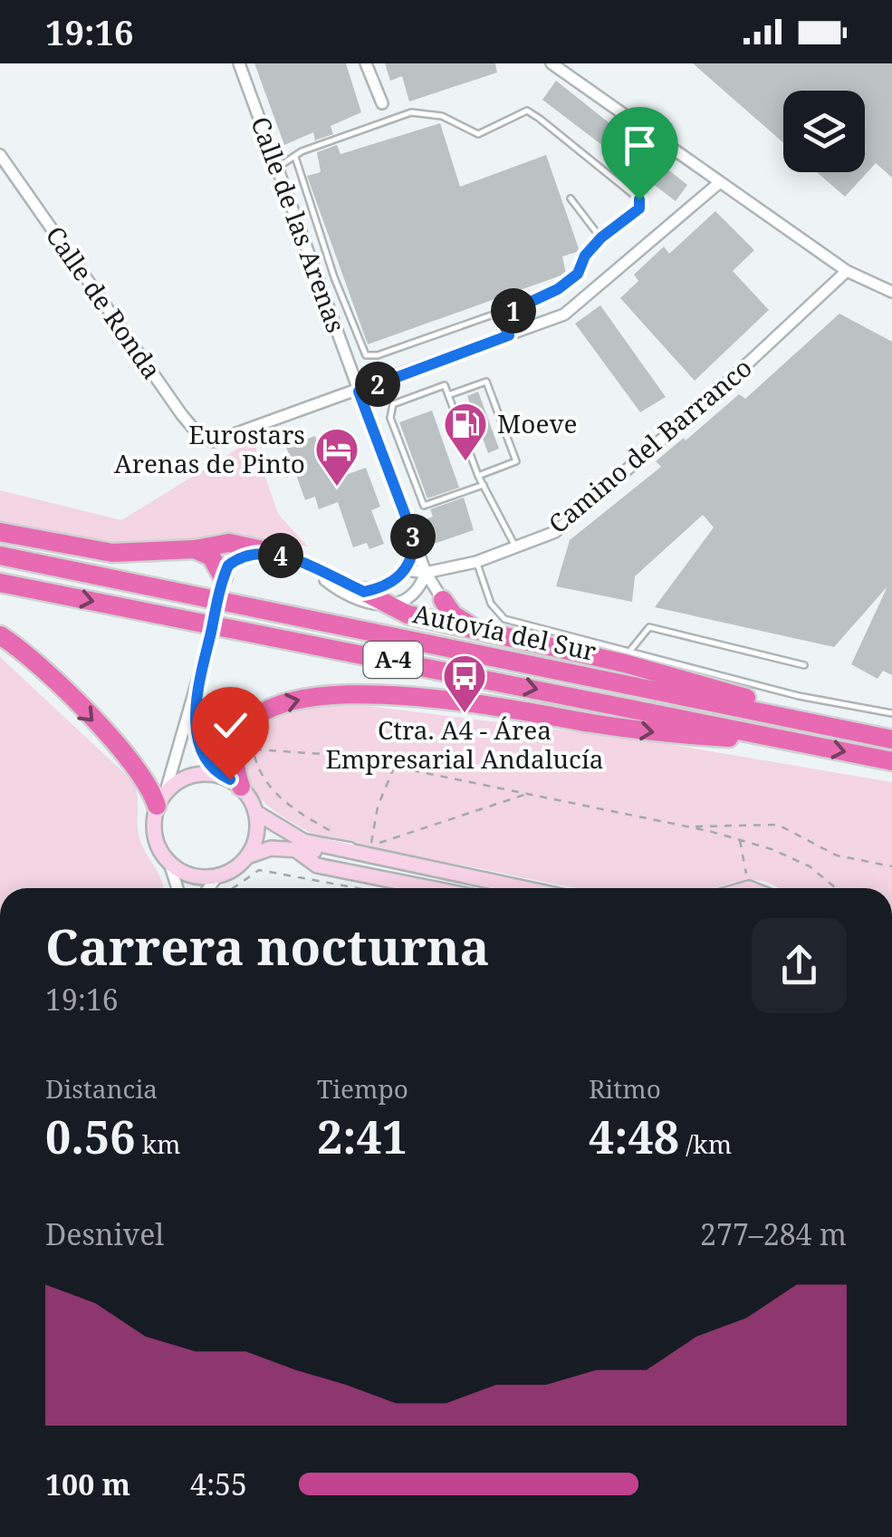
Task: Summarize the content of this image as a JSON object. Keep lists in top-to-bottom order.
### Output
{
  "streets": {
    "highway": ["Autovía del Sur", "A-4"],
    "street": ["Calle de las Arenas", "Calle de Ronda", "Camino del Barranco"]
  },
  "crossings": [
    ["Calle de las Arenas", "Calle de Ronda"],
    ["Calle de las Arenas", "Camino del Barranco"]
  ],
  "places": {
    "fuel station": ["Moeve"],
    "hotel": ["Eurostars Arenas de Pinto"],
    "bus stop": ["Ctra. A4 - Área Empresarial Andalucía"]
  },
  "page": {
    "status": "19:16",
    "pins": [
      "1",
      "2",
      "3",
      "4"
    ],
    "heading": ["Carrera nocturna", "19:16"],
    "stats": [
      ["Distancia", "0.56 km"],
      ["Tiempo", "2:41"],
      ["Ritmo", "4:48 /km"]
    ],
    "chart": ["Desnivel", "277–284 m"],
    "list": [
      {
        "name": "100 m",
        "note": "4:55"
      }
    ]
  }
}
